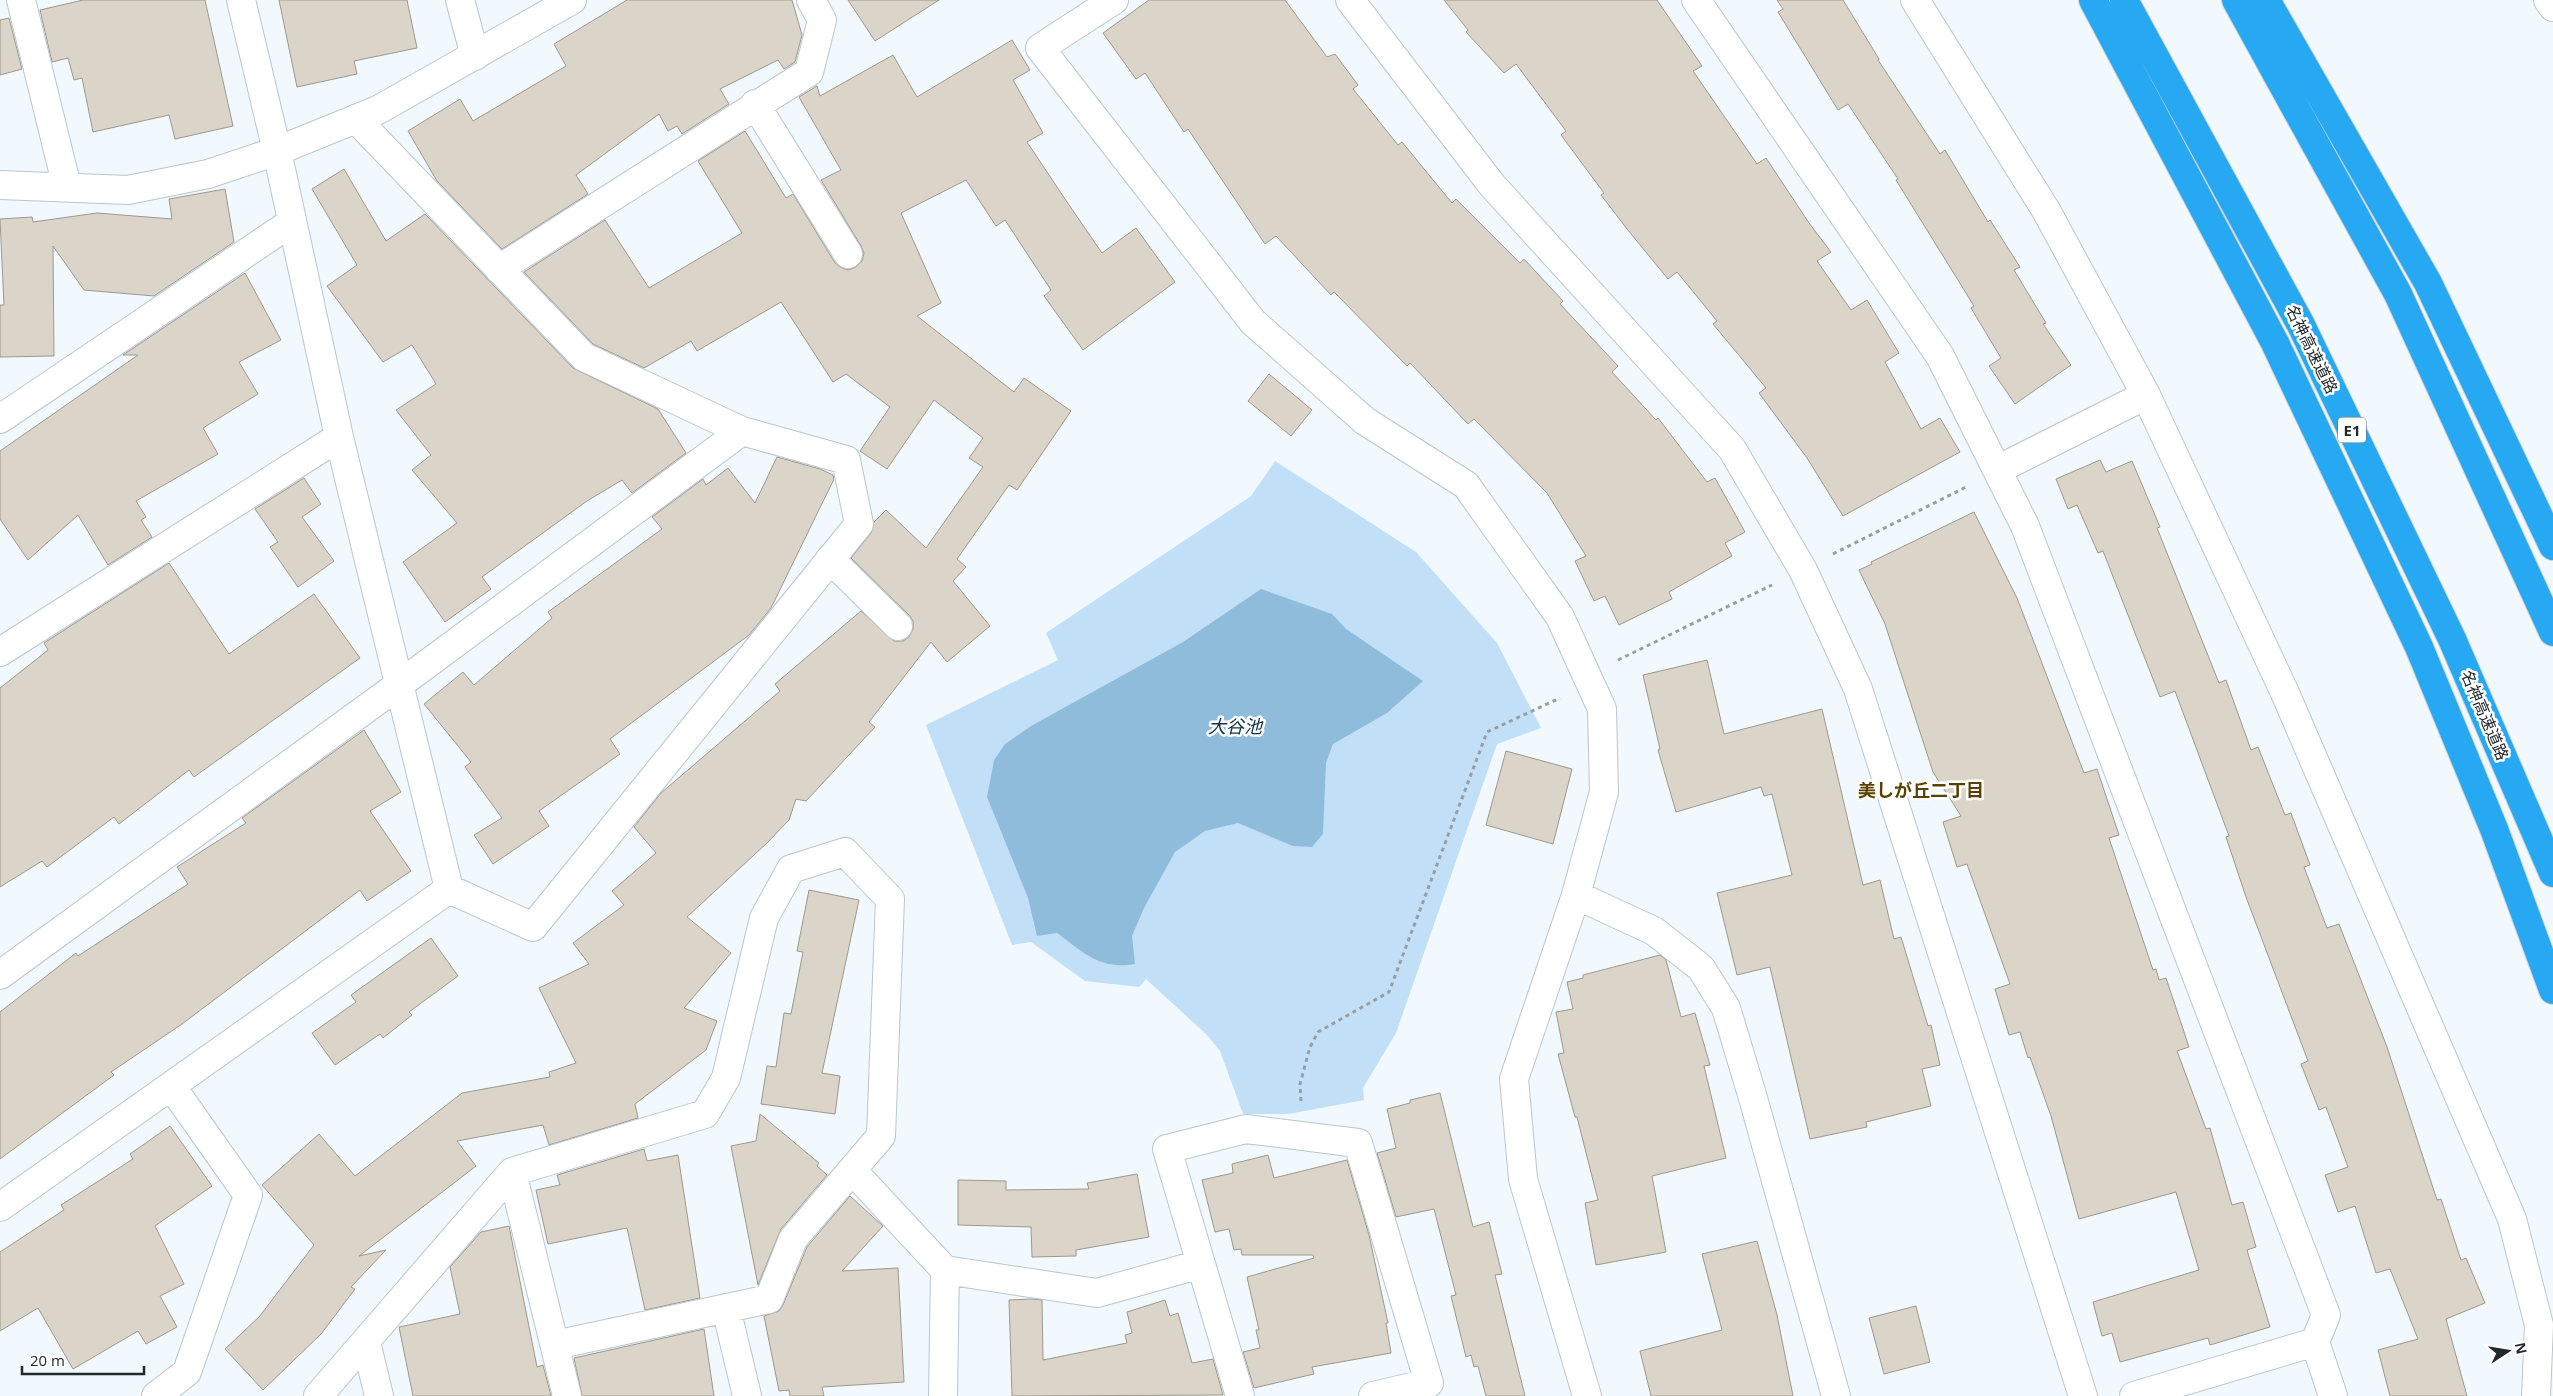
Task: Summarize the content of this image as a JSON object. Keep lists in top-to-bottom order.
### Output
{
  "streets": {
    "highway": ["名神高速道路", "E1"]
  },
  "districts": ["美しが丘二丁目"],
  "water": ["大谷池"],
  "scale_bar": "20 m",
  "north": "right"
}
